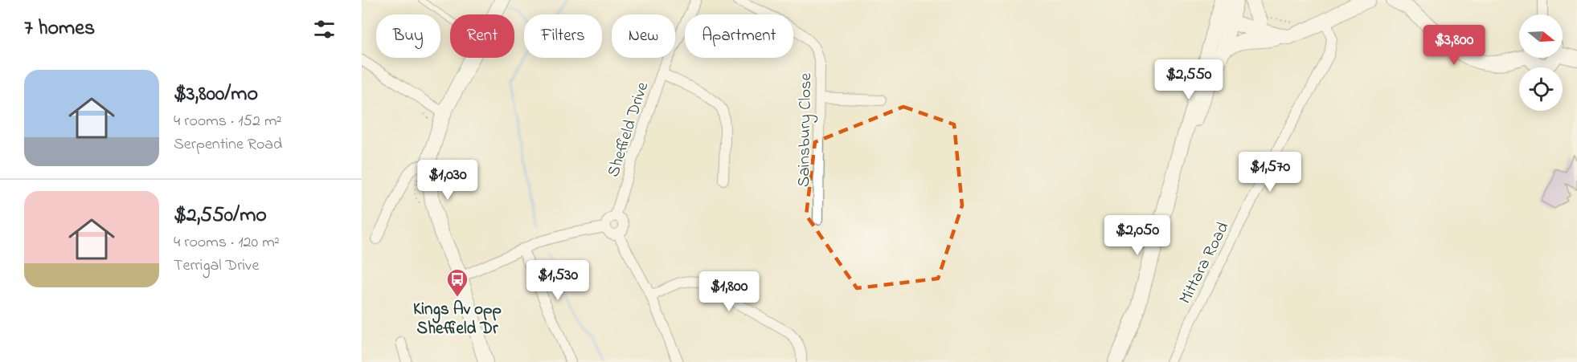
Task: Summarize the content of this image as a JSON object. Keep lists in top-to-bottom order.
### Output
{
  "streets": {
    "street": ["Sheffield Drive", "Sainsbury Close", "Mittara Road"]
  },
  "places": {
    "bus stop": ["Kings Av opp Sheffield Dr"]
  },
  "north": "right",
  "page": {
    "heading": "7 homes",
    "chip": [
      "Buy",
      "Rent",
      "Filters",
      "New",
      "Apartment"
    ],
    "price": [
      "$3,800",
      "$2,550",
      "$1,570",
      "$1,030",
      "$2,050",
      "$1,530",
      "$1,800"
    ],
    "list": [
      {
        "name": "$3,800/mo",
        "note": "4 rooms · 152 m² · Serpentine Road"
      },
      {
        "name": "$2,550/mo",
        "note": "4 rooms · 120 m² · Terrigal Drive"
      }
    ]
  }
}
